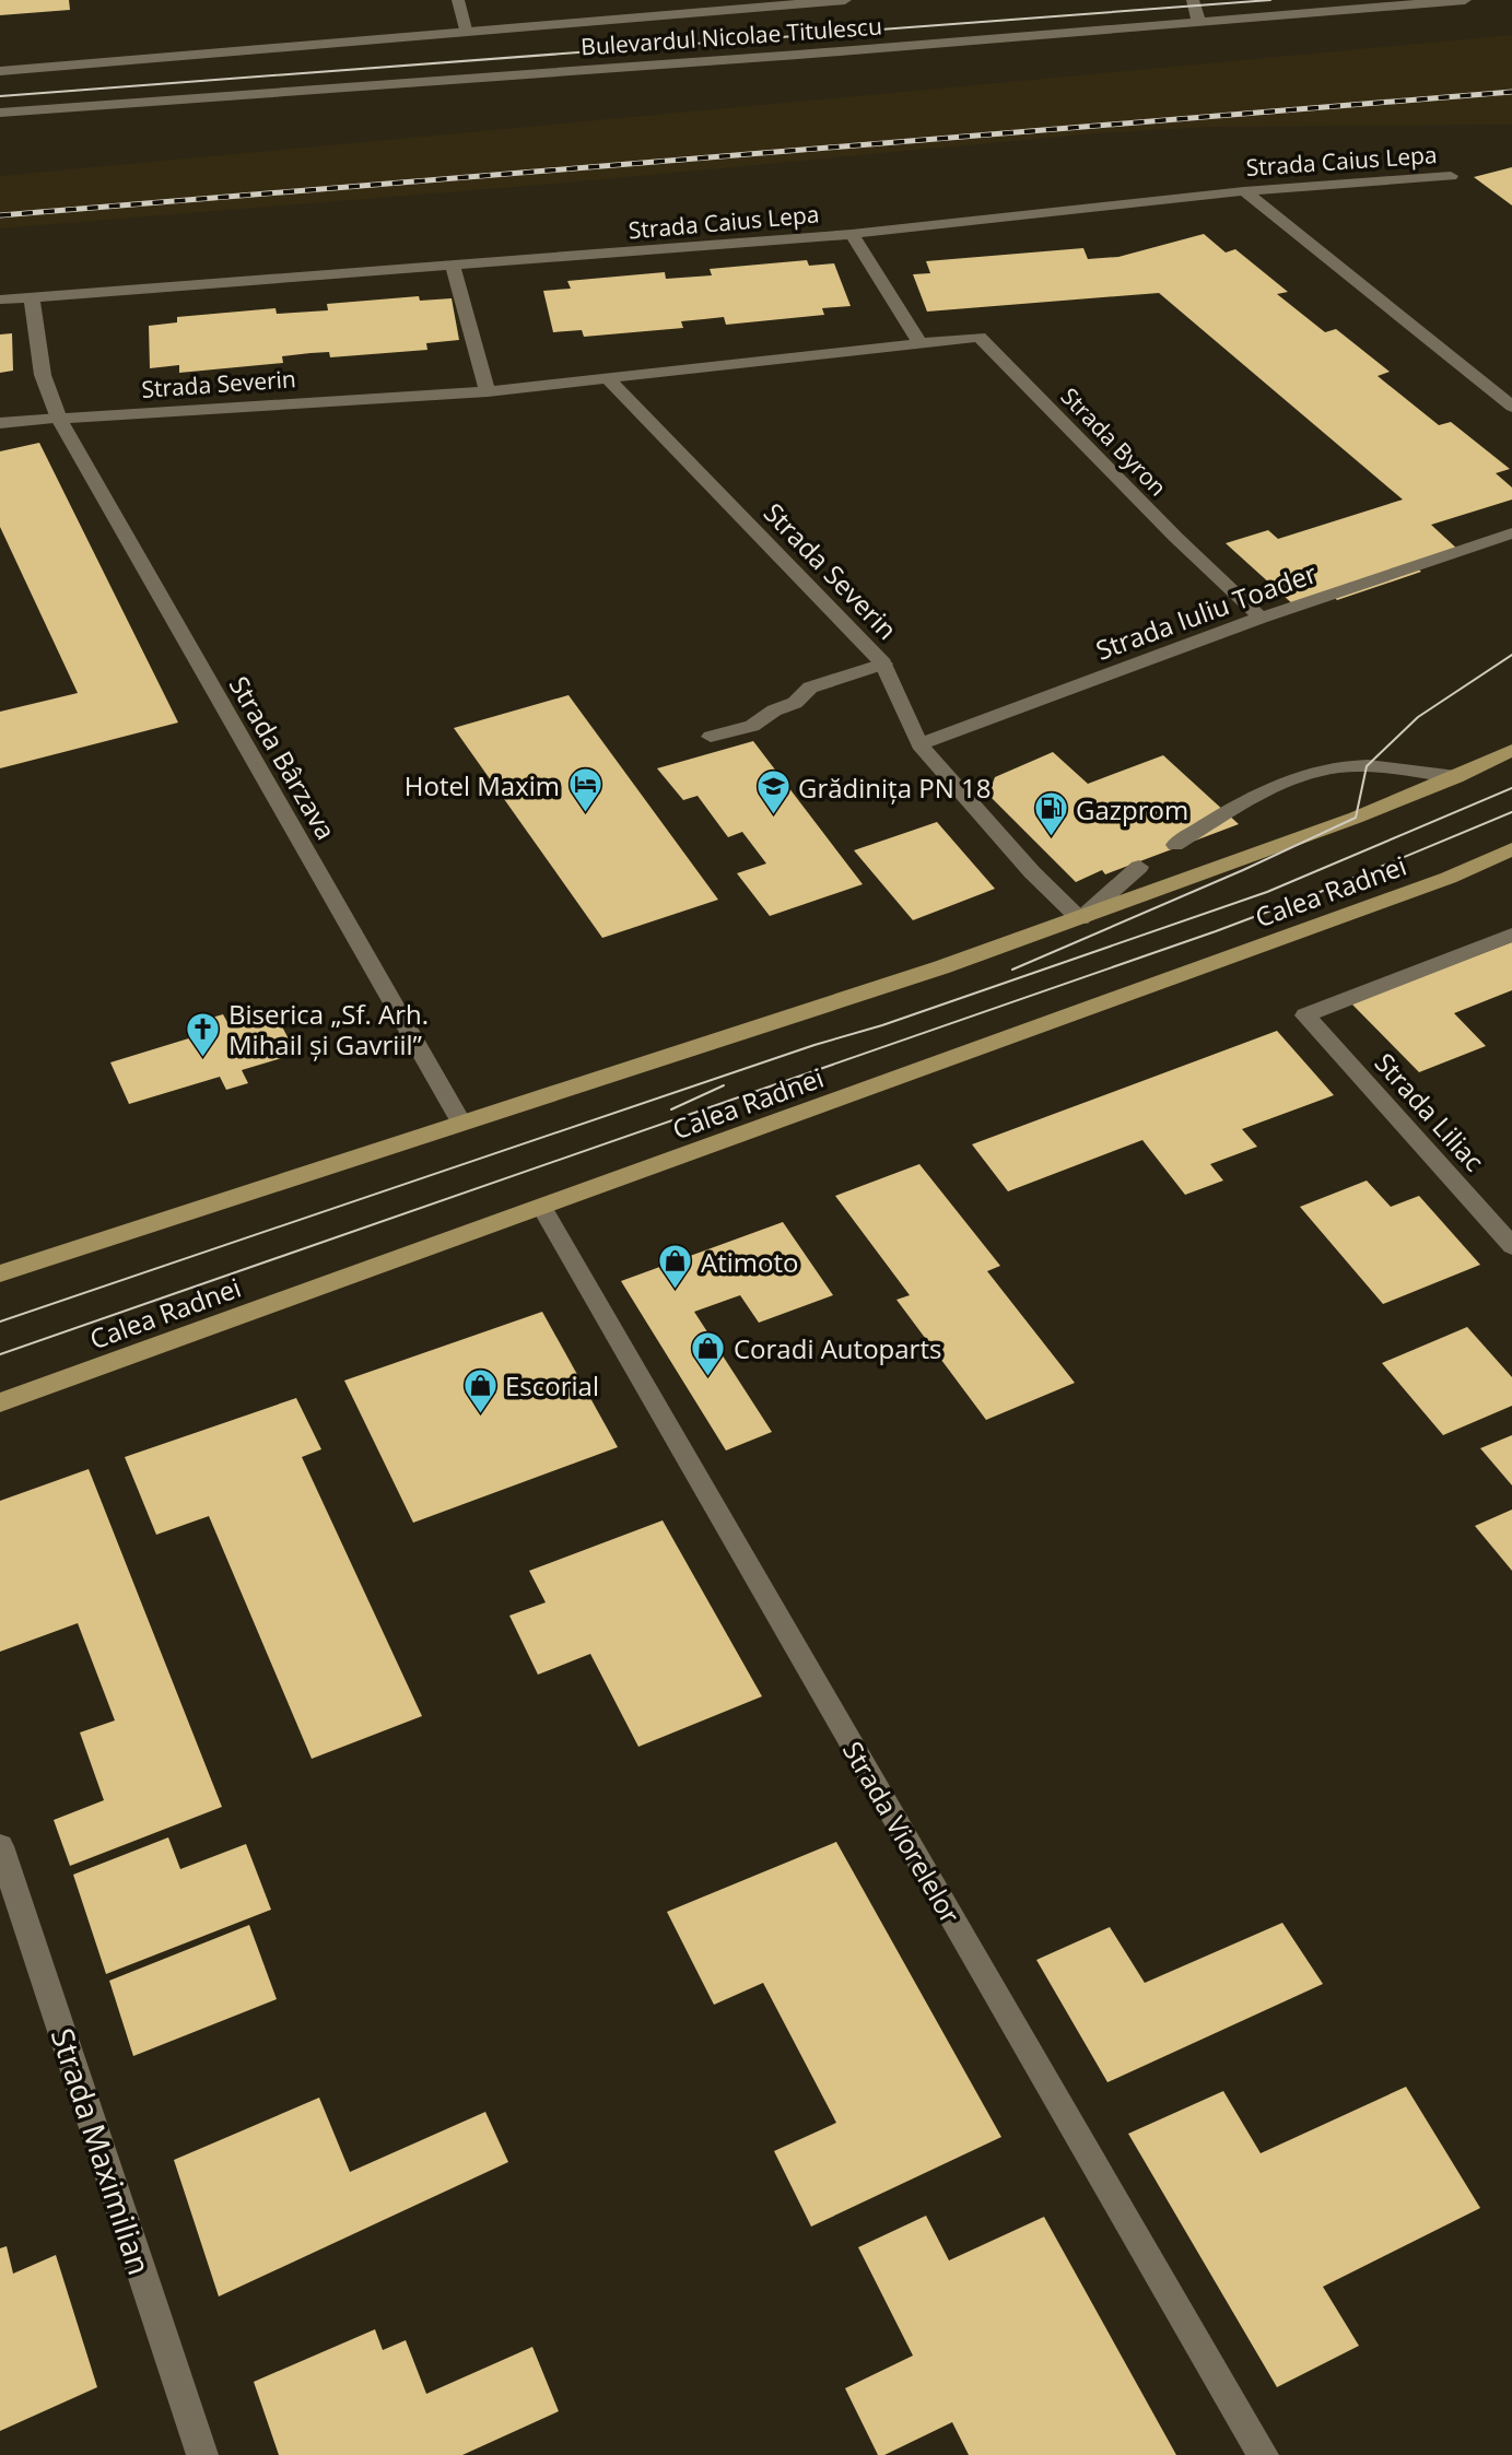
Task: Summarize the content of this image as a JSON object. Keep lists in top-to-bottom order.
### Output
{
  "streets": {
    "main road": ["Calea Radnei"],
    "street": [
      "Bulevardul Nicolae Titulescu",
      "Strada Caius Lepa",
      "Strada Severin",
      "Strada Byron",
      "Strada Iuliu Toader",
      "Strada Bârzava",
      "Strada Liliac",
      "Strada Viorelelor",
      "Strada Maximilian"
    ]
  },
  "crossings": [
    ["Strada Caius Lepa", "Strada Bârzava"],
    ["Strada Severin", "Strada Byron"],
    ["Strada Severin", "Strada Iuliu Toader"],
    ["Strada Severin", "Strada Bârzava"],
    ["Strada Byron", "Strada Iuliu Toader"],
    ["Calea Radnei", "Strada Viorelelor"]
  ],
  "places": {
    "hotel": ["Hotel Maxim"],
    "school or university": ["Grădinița PN 18"],
    "fuel station": ["Gazprom"],
    "church": ["Biserica „Sf. Arh. Mihail și Gavriil”"],
    "shop": ["Atimoto", "Coradi Autoparts", "Escorial"]
  }
}
